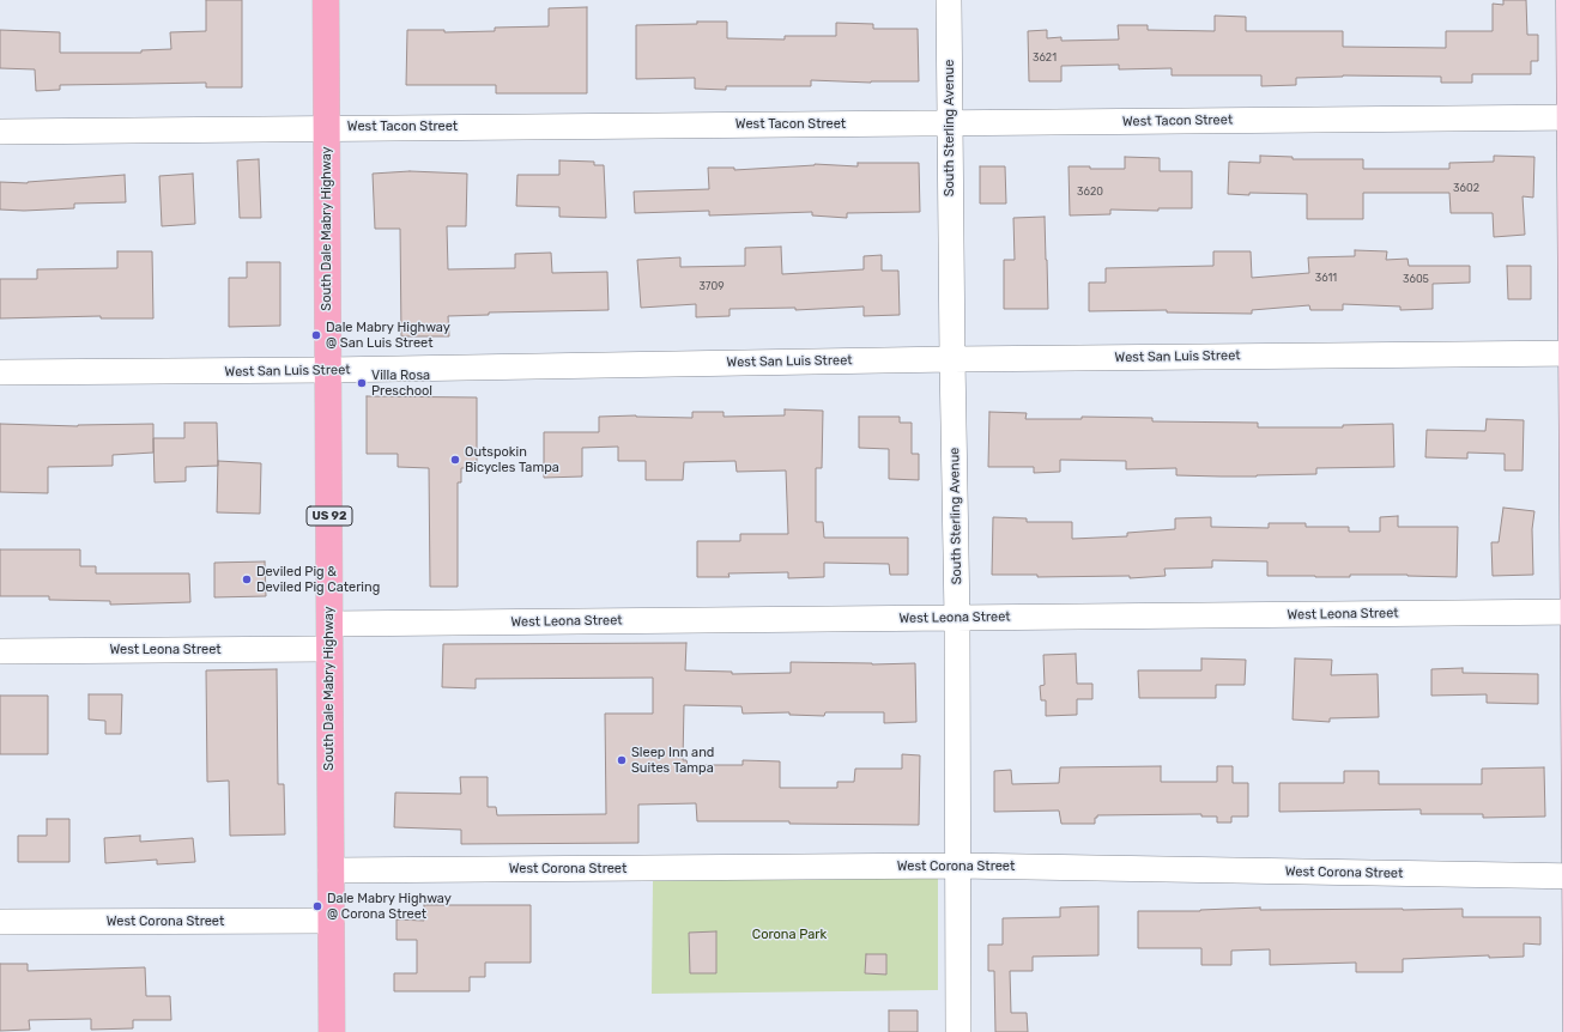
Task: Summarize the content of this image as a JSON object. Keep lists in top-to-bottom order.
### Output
{
  "streets": {
    "main road": ["South Dale Mabry Highway", "US 92"],
    "street": [
      "West Tacon Street",
      "South Sterling Avenue",
      "West San Luis Street",
      "West Leona Street",
      "West Corona Street"
    ]
  },
  "crossings": [
    ["West Tacon Street", "South Sterling Avenue"],
    ["West Tacon Street", "South Dale Mabry Highway"],
    ["South Sterling Avenue", "West San Luis Street"],
    ["South Sterling Avenue", "West Leona Street"],
    ["South Sterling Avenue", "West Corona Street"],
    ["South Dale Mabry Highway", "West San Luis Street"],
    ["South Dale Mabry Highway", "West Leona Street"],
    ["South Dale Mabry Highway", "West Corona Street"]
  ],
  "parks": ["Corona Park"],
  "places": [
    "Dale Mabry Highway @ San Luis Street",
    "Villa Rosa Preschool",
    "Outspokin Bicycles Tampa",
    "Deviled Pig & Deviled Pig Catering",
    "Sleep Inn and Suites Tampa",
    "Dale Mabry Highway @ Corona Street"
  ],
  "house_numbers": [
    "3621",
    "3602",
    "3620",
    "3611",
    "3605",
    "3709"
  ]
}
